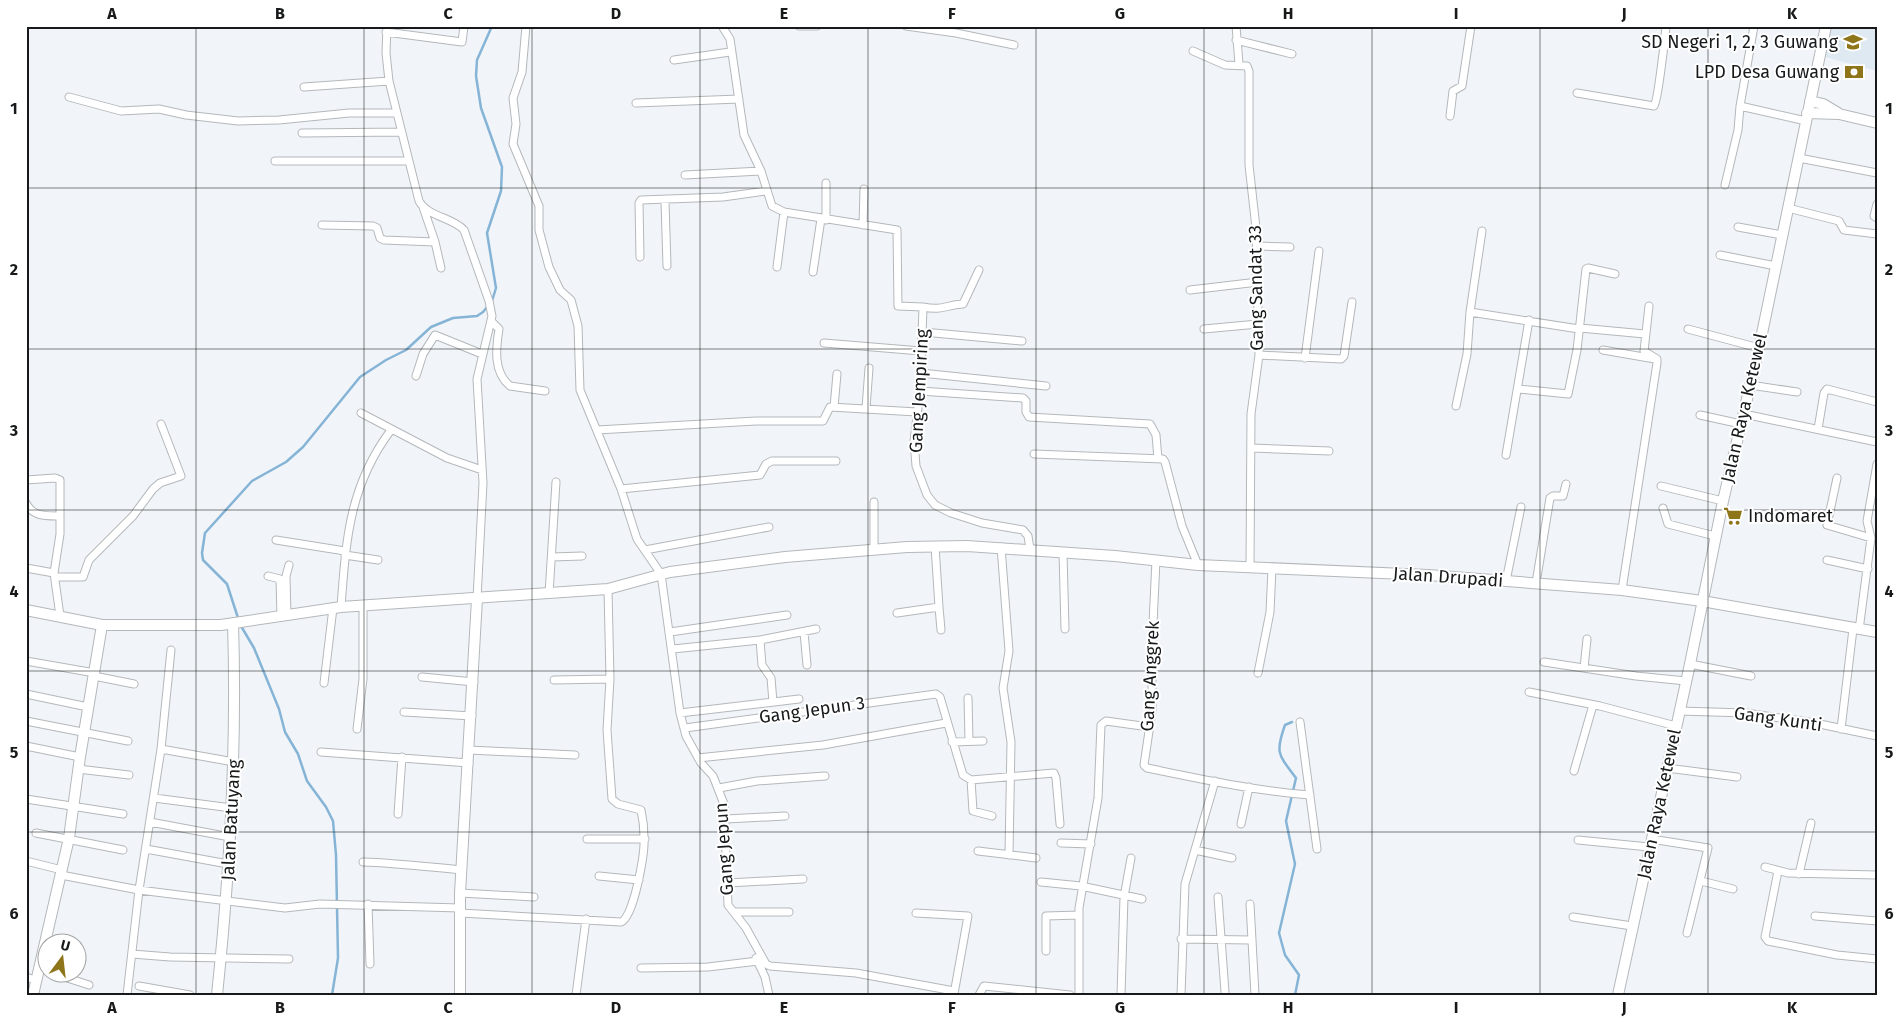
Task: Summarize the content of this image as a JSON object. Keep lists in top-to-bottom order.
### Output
{
  "streets": {
    "street": [
      "Gang Sandat 33",
      "Gang Jempiring",
      "Jalan Raya Ketewel",
      "Jalan Drupadi",
      "Gang Anggrek",
      "Gang Jepun 3",
      "Gang Kunti",
      "Jalan Batuyang",
      "Gang Jepun"
    ]
  },
  "crossings": [
    ["Gang Sandat 33", "Jalan Drupadi"],
    ["Gang Jempiring", "Jalan Drupadi"],
    ["Jalan Raya Ketewel", "Jalan Drupadi"],
    ["Jalan Raya Ketewel", "Gang Kunti"],
    ["Jalan Drupadi", "Gang Anggrek"],
    ["Jalan Drupadi", "Jalan Batuyang"],
    ["Jalan Drupadi", "Gang Jepun"],
    ["Gang Jepun 3", "Gang Jepun"]
  ],
  "places": {
    "school or university": ["SD Negeri 1, 2, 3 Guwang"],
    "bank": ["LPD Desa Guwang"],
    "supermarket": ["Indomaret"]
  },
  "north": "top",
  "grid": {
    "columns": [
      "A",
      "B",
      "C",
      "D",
      "E",
      "F",
      "G",
      "H",
      "I",
      "J",
      "K"
    ],
    "rows": [
      "1",
      "2",
      "3",
      "4",
      "5",
      "6"
    ]
  }
}
